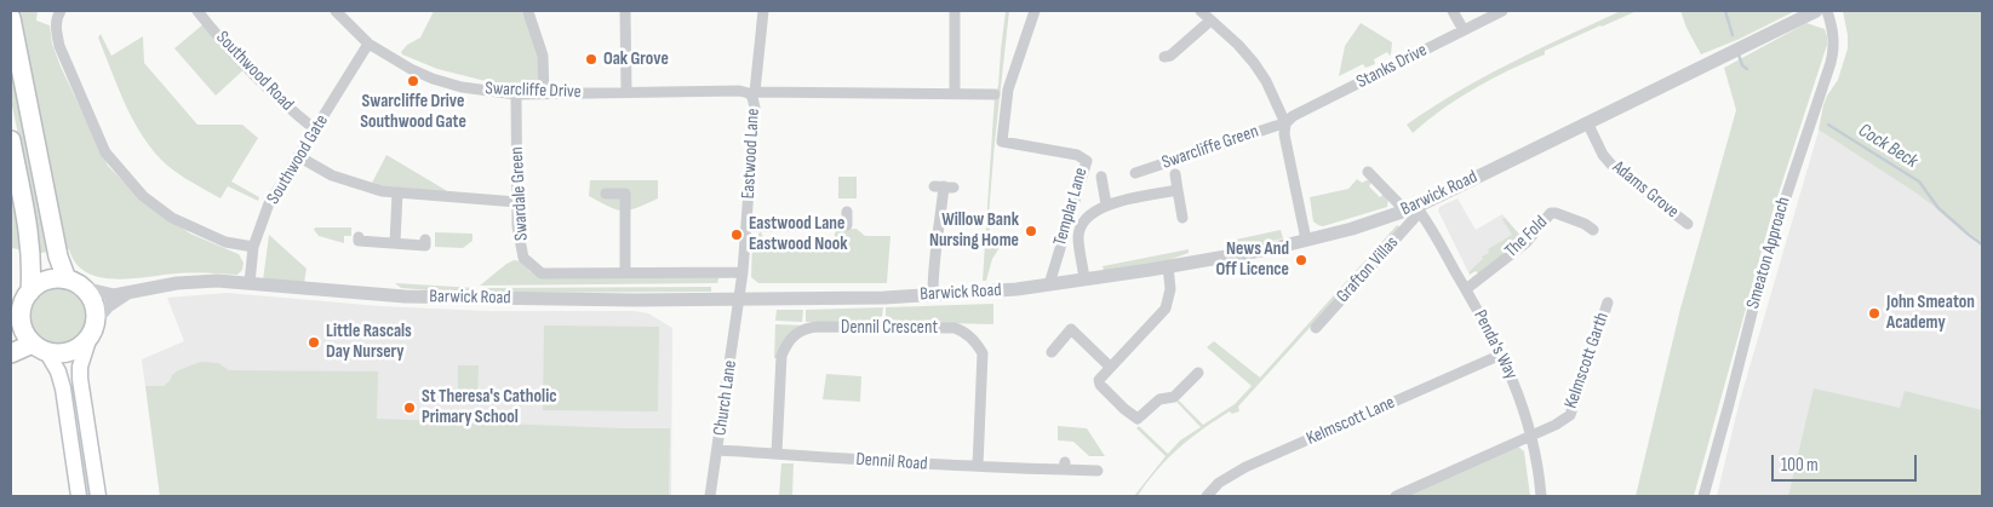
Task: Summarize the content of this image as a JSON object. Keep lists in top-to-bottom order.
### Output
{
  "streets": {
    "street": [
      "Stanks Drive",
      "Southwood Road",
      "Swarcliffe Drive",
      "Swarcliffe Green",
      "Eastwood Lane",
      "Southwood Gate",
      "Adams Grove",
      "Swardale Green",
      "Barwick Road",
      "Templar Lane",
      "The Fold",
      "Smeaton Approach",
      "Grafton Villas",
      "Dennil Crescent",
      "Penda's Way",
      "Kelmscott Garth",
      "Church Lane",
      "Kelmscott Lane",
      "Dennil Road"
    ]
  },
  "crossings": [
    ["Stanks Drive", "Swarcliffe Green"],
    ["Southwood Road", "Southwood Gate"],
    ["Swarcliffe Drive", "Eastwood Lane"],
    ["Swarcliffe Drive", "Southwood Gate"],
    ["Swarcliffe Drive", "Swardale Green"],
    ["Eastwood Lane", "Swardale Green"],
    ["Eastwood Lane", "Barwick Road"],
    ["Eastwood Lane", "Church Lane"],
    ["Southwood Gate", "Barwick Road"],
    ["Adams Grove", "Barwick Road"],
    ["Barwick Road", "Templar Lane"],
    ["Barwick Road", "Grafton Villas"],
    ["Barwick Road", "Penda's Way"],
    ["Barwick Road", "Church Lane"],
    ["The Fold", "Penda's Way"],
    ["Grafton Villas", "Penda's Way"],
    ["Dennil Crescent", "Dennil Road"],
    ["Penda's Way", "Kelmscott Garth"],
    ["Penda's Way", "Kelmscott Lane"],
    ["Church Lane", "Dennil Road"]
  ],
  "water": ["Cock Beck"],
  "places": [
    "Oak Grove",
    "Swarcliffe Drive Southwood Gate",
    "Willow Bank Nursing Home",
    "Eastwood Lane Eastwood Nook",
    "News And Off Licence",
    "John Smeaton Academy",
    "Little Rascals Day Nursery",
    "St Theresa's Catholic Primary School"
  ],
  "scale_bar": "100 m"
}
